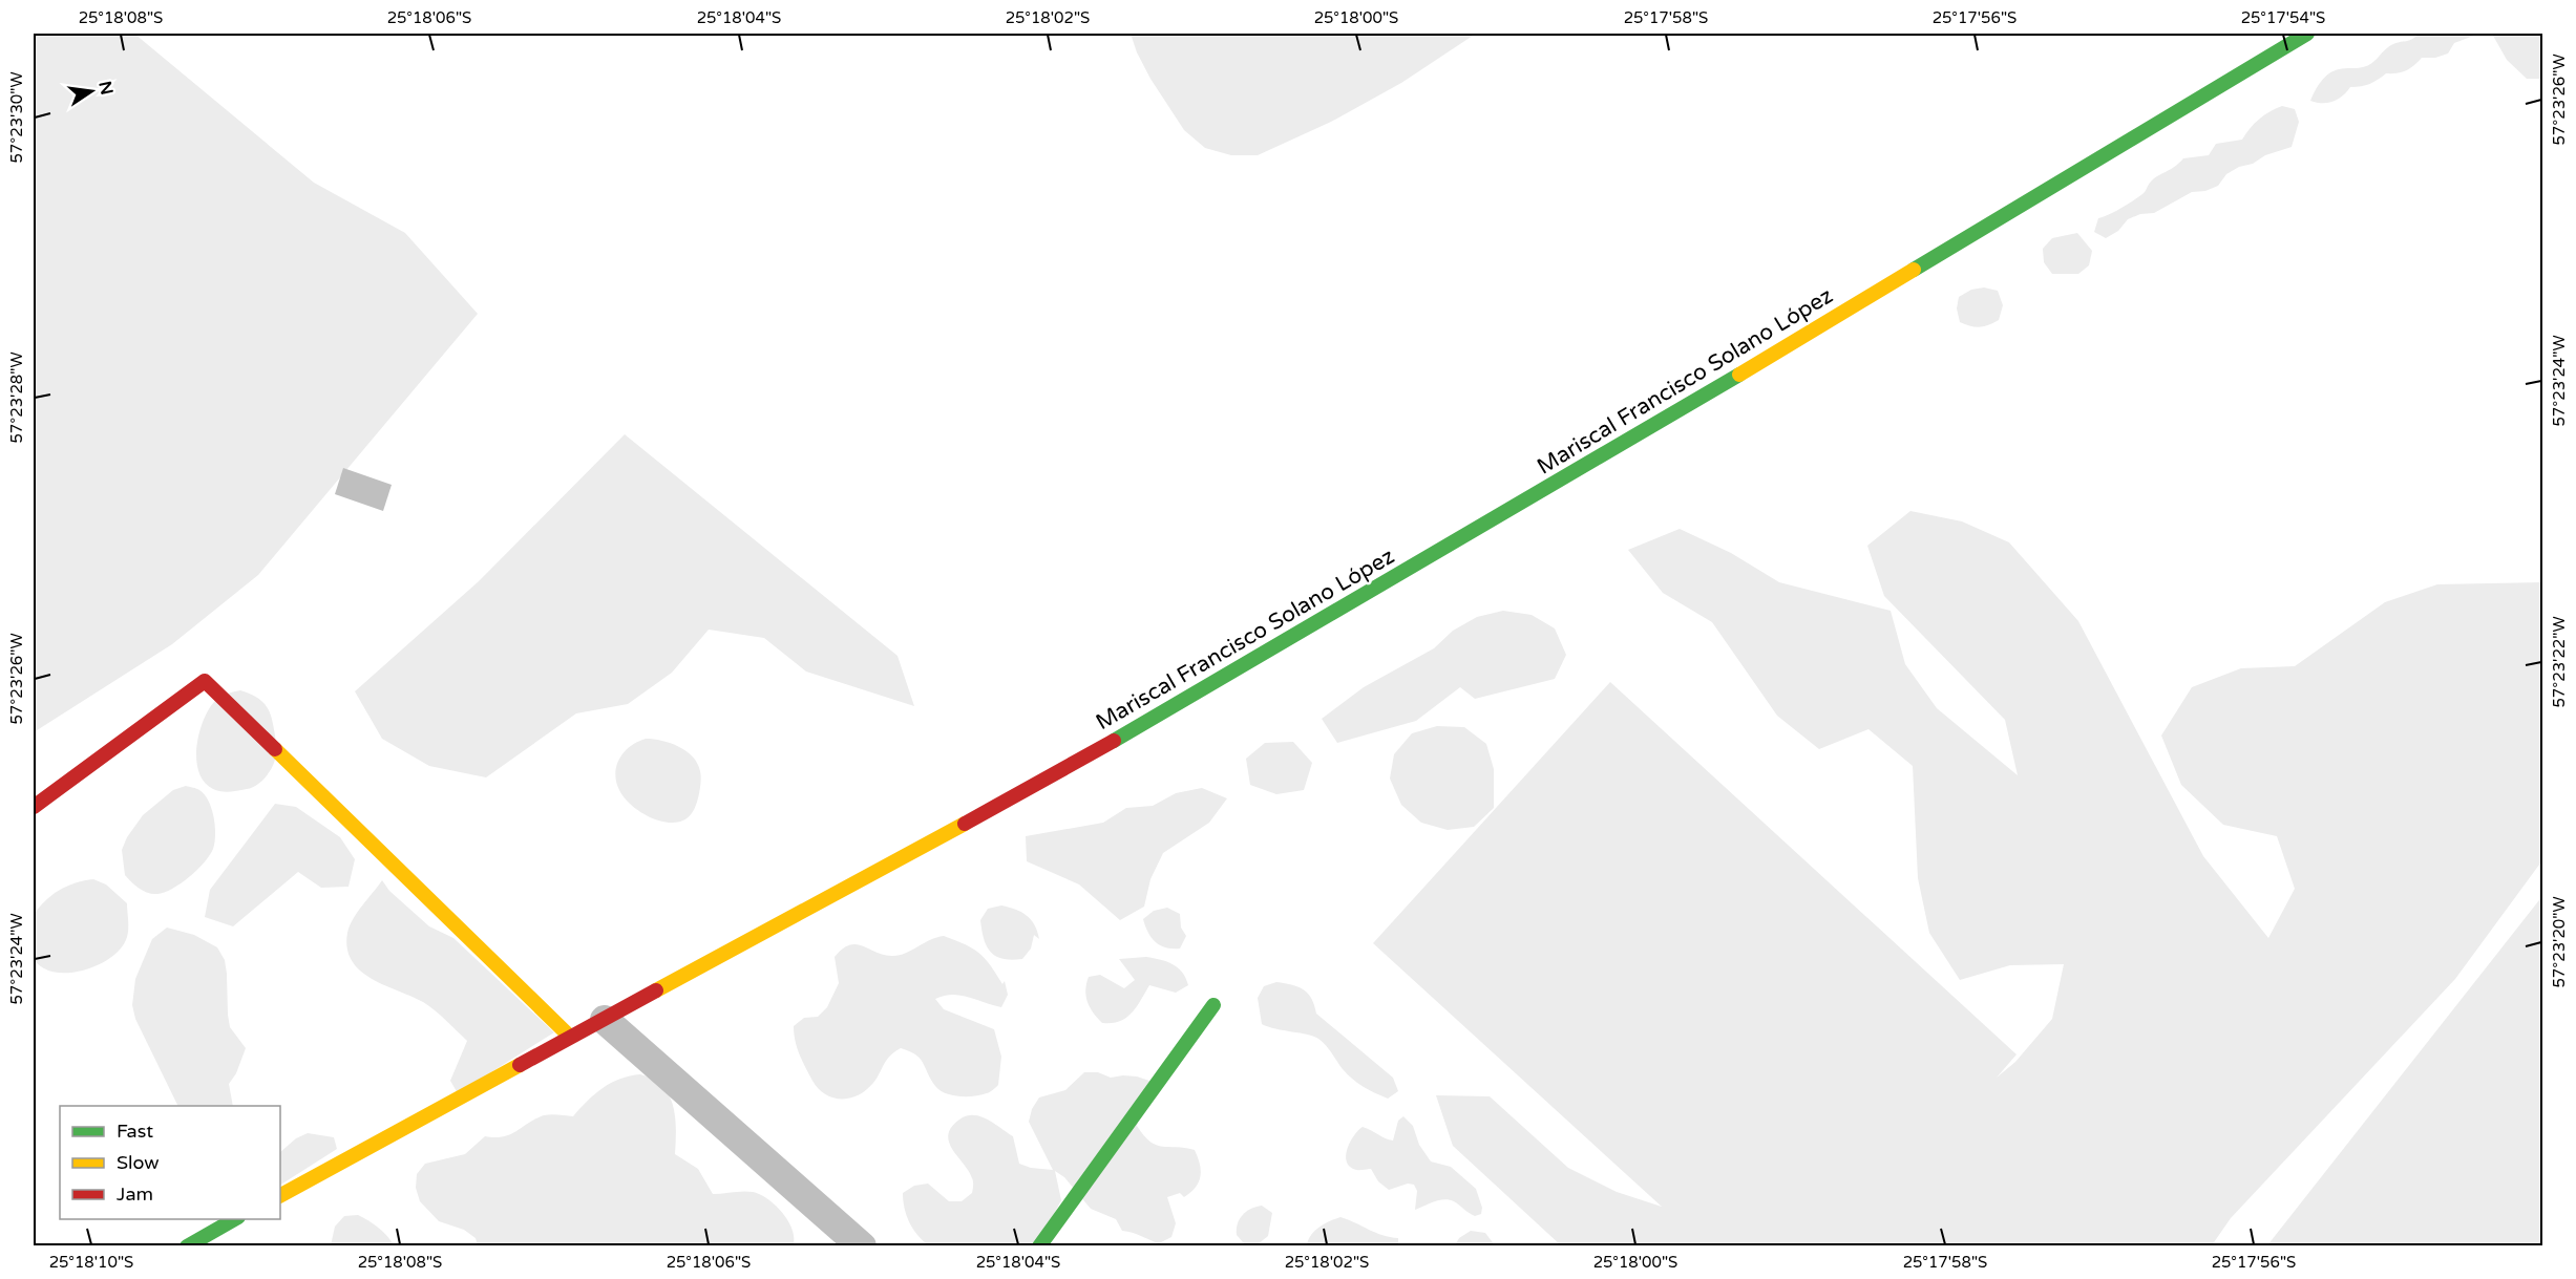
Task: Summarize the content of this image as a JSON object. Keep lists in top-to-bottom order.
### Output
{
  "streets": {
    "street": ["Mariscal Francisco Solano López"]
  },
  "legend": ["Fast", "Slow", "Jam"],
  "north": "right",
  "coordinates": [
    "25°18'08\"S",
    "25°18'06\"S",
    "25°18'04\"S",
    "25°18'02\"S",
    "25°18'00\"S",
    "25°17'58\"S",
    "25°17'56\"S",
    "25°17'54\"S",
    "57°23'26\"W",
    "57°23'30\"W",
    "57°23'24\"W",
    "57°23'28\"W",
    "57°23'22\"W",
    "57°23'20\"W",
    "25°18'10\"S"
  ]
}
